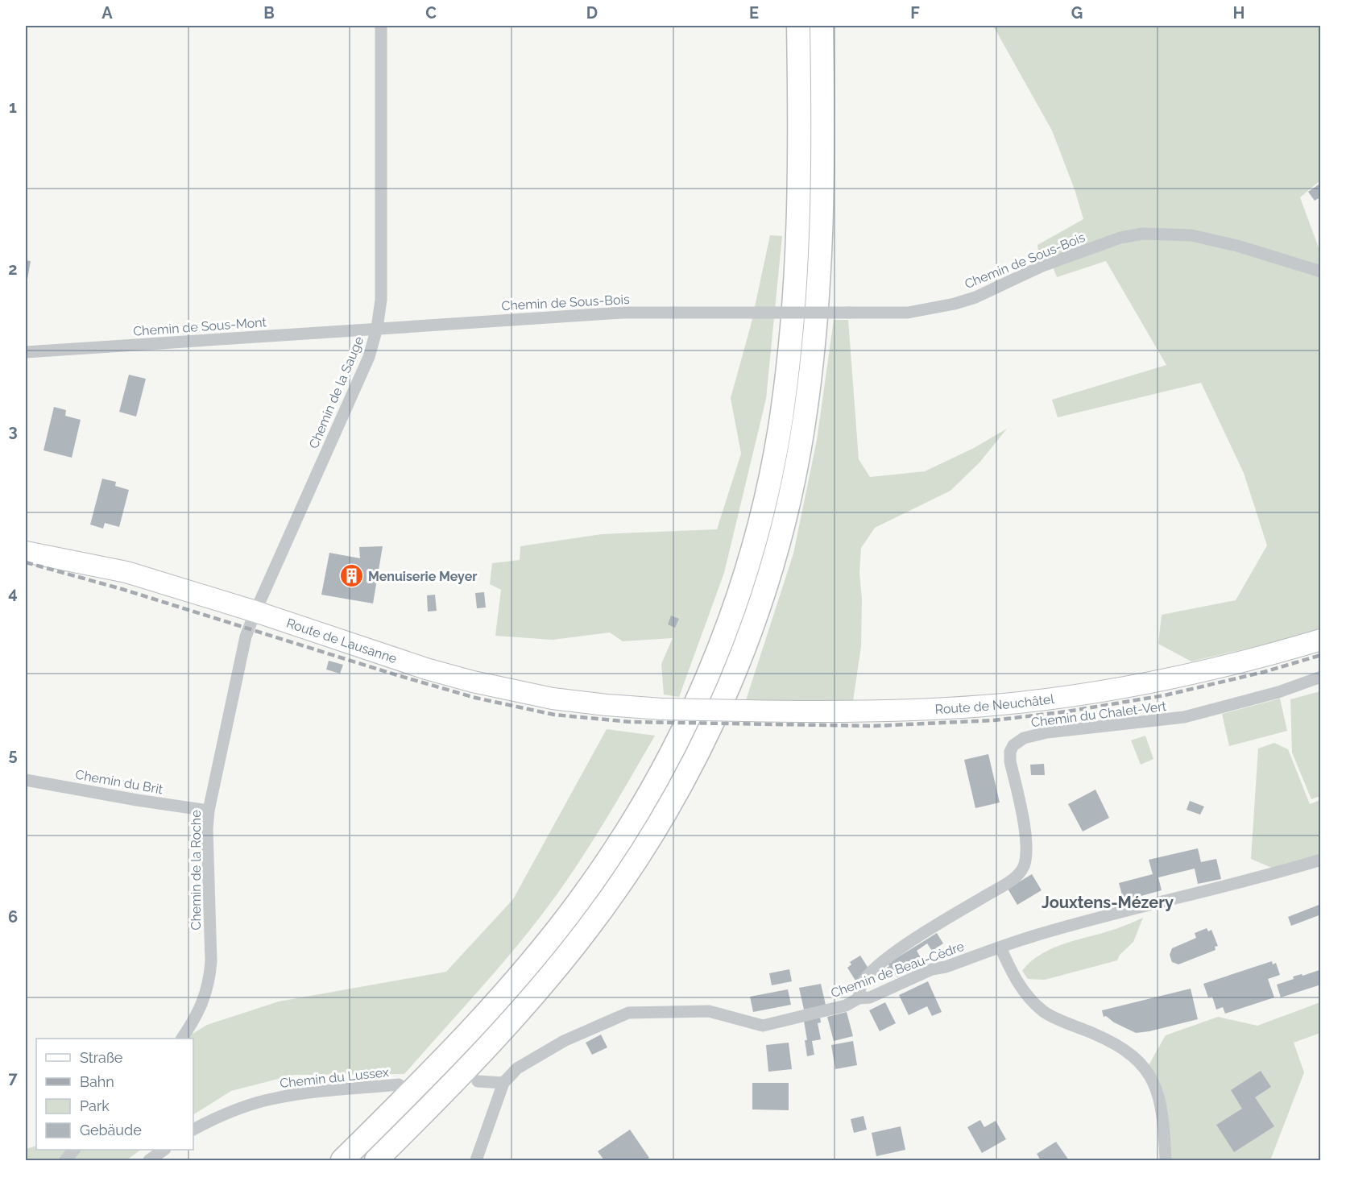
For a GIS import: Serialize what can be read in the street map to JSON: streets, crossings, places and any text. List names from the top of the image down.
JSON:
{
  "streets": {
    "main road": ["Route de Lausanne", "Route de Neuchâtel"],
    "street": [
      "Chemin de Sous-Bois",
      "Chemin de Sous-Mont",
      "Chemin de la Sauge",
      "Chemin du Chalet-Vert",
      "Chemin du Brit",
      "Chemin de la Roche",
      "Chemin de Beau-Cèdre",
      "Chemin du Lussex"
    ]
  },
  "crossings": [
    ["Chemin de Sous-Bois", "Chemin de Sous-Mont"],
    ["Chemin de Sous-Bois", "Chemin de la Sauge"],
    ["Chemin de Sous-Mont", "Chemin de la Sauge"],
    ["Chemin de la Sauge", "Route de Lausanne"],
    ["Chemin de la Sauge", "Chemin de la Roche"],
    ["Route de Lausanne", "Route de Neuchâtel"],
    ["Route de Lausanne", "Chemin de la Roche"],
    ["Chemin du Chalet-Vert", "Chemin de Beau-Cèdre"],
    ["Chemin du Brit", "Chemin de la Roche"]
  ],
  "districts": ["Jouxtens-Mézery"],
  "places": {
    "building": ["Menuiserie Meyer"]
  },
  "legend": [
    "Straße",
    "Bahn",
    "Park",
    "Gebäude"
  ],
  "grid": {
    "columns": [
      "A",
      "B",
      "C",
      "D",
      "E",
      "F",
      "G",
      "H"
    ],
    "rows": [
      "1",
      "2",
      "3",
      "4",
      "5",
      "6",
      "7"
    ]
  }
}
